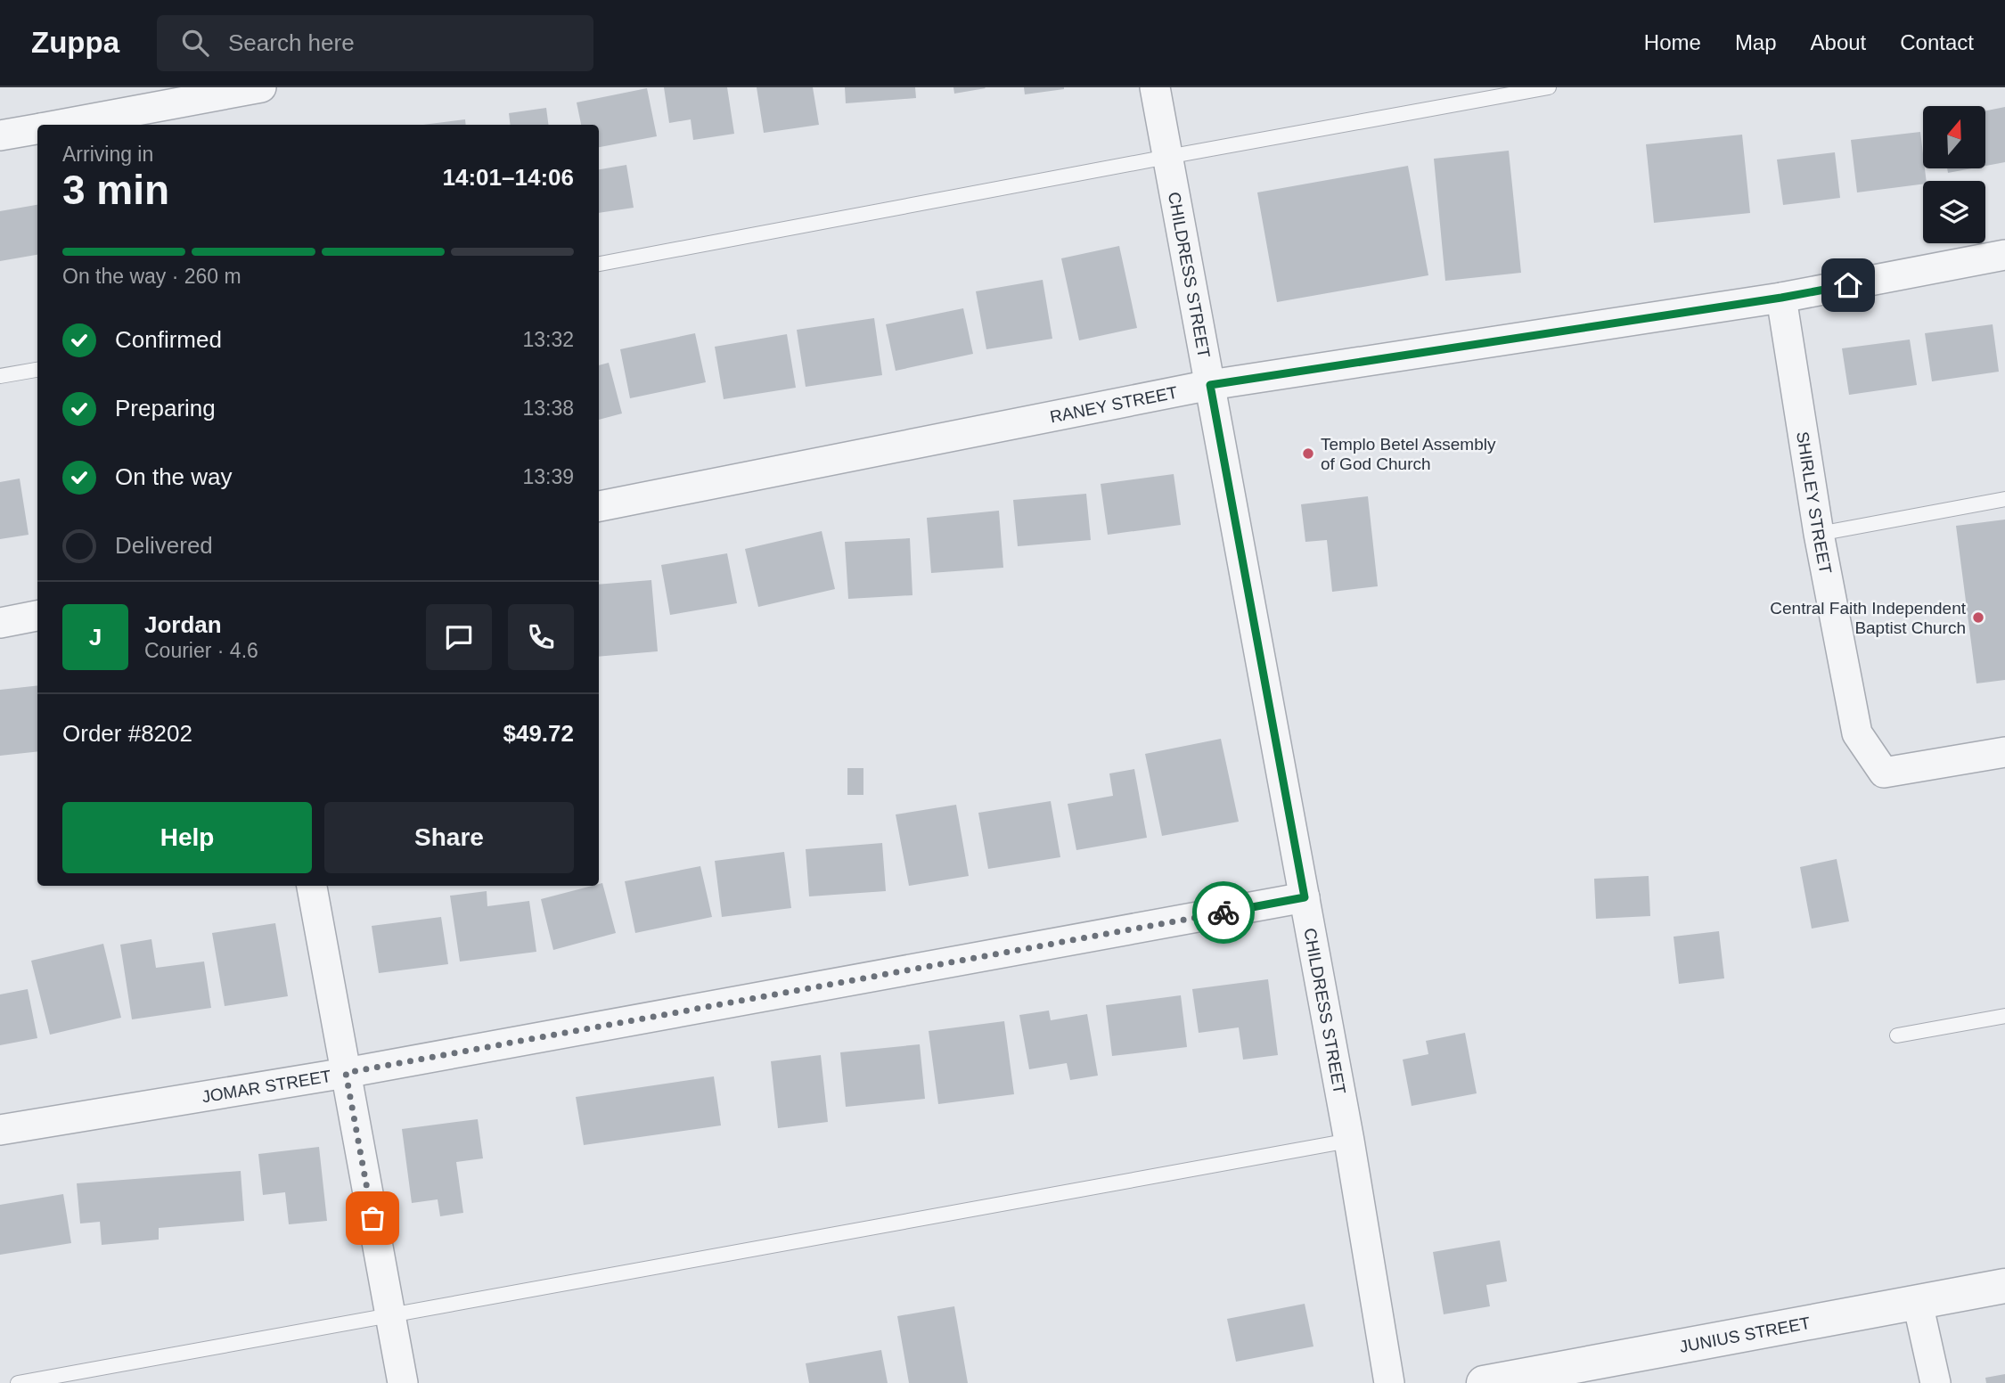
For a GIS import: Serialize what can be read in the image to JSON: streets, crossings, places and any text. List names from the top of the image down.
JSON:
{
  "streets": {
    "street": [
      "CHILDRESS STREET",
      "RANEY STREET",
      "SHIRLEY STREET",
      "JOMAR STREET",
      "JUNIUS STREET"
    ]
  },
  "crossings": [
    ["CHILDRESS STREET", "RANEY STREET"],
    ["CHILDRESS STREET", "JOMAR STREET"],
    ["RANEY STREET", "SHIRLEY STREET"]
  ],
  "places": ["Templo Betel Assembly of God Church", "Central Faith Independent Baptist Church"],
  "north": "top",
  "page": {
    "header": "Zuppa",
    "search": "Search here",
    "nav": [
      "Home",
      "Map",
      "About",
      "Contact"
    ],
    "heading": ["3 min", "Arriving in", "14:01–14:06"],
    "panel": [
      "Jordan",
      "Courier · 4.6",
      "Order #8202",
      "$49.72"
    ],
    "bar": "On the way · 260 m",
    "list": [
      ["Confirmed", "13:32"],
      ["Preparing", "13:38"],
      ["On the way", "13:39"],
      "Delivered"
    ],
    "round": "J",
    "buttons": ["Help", "Share"]
  }
}
